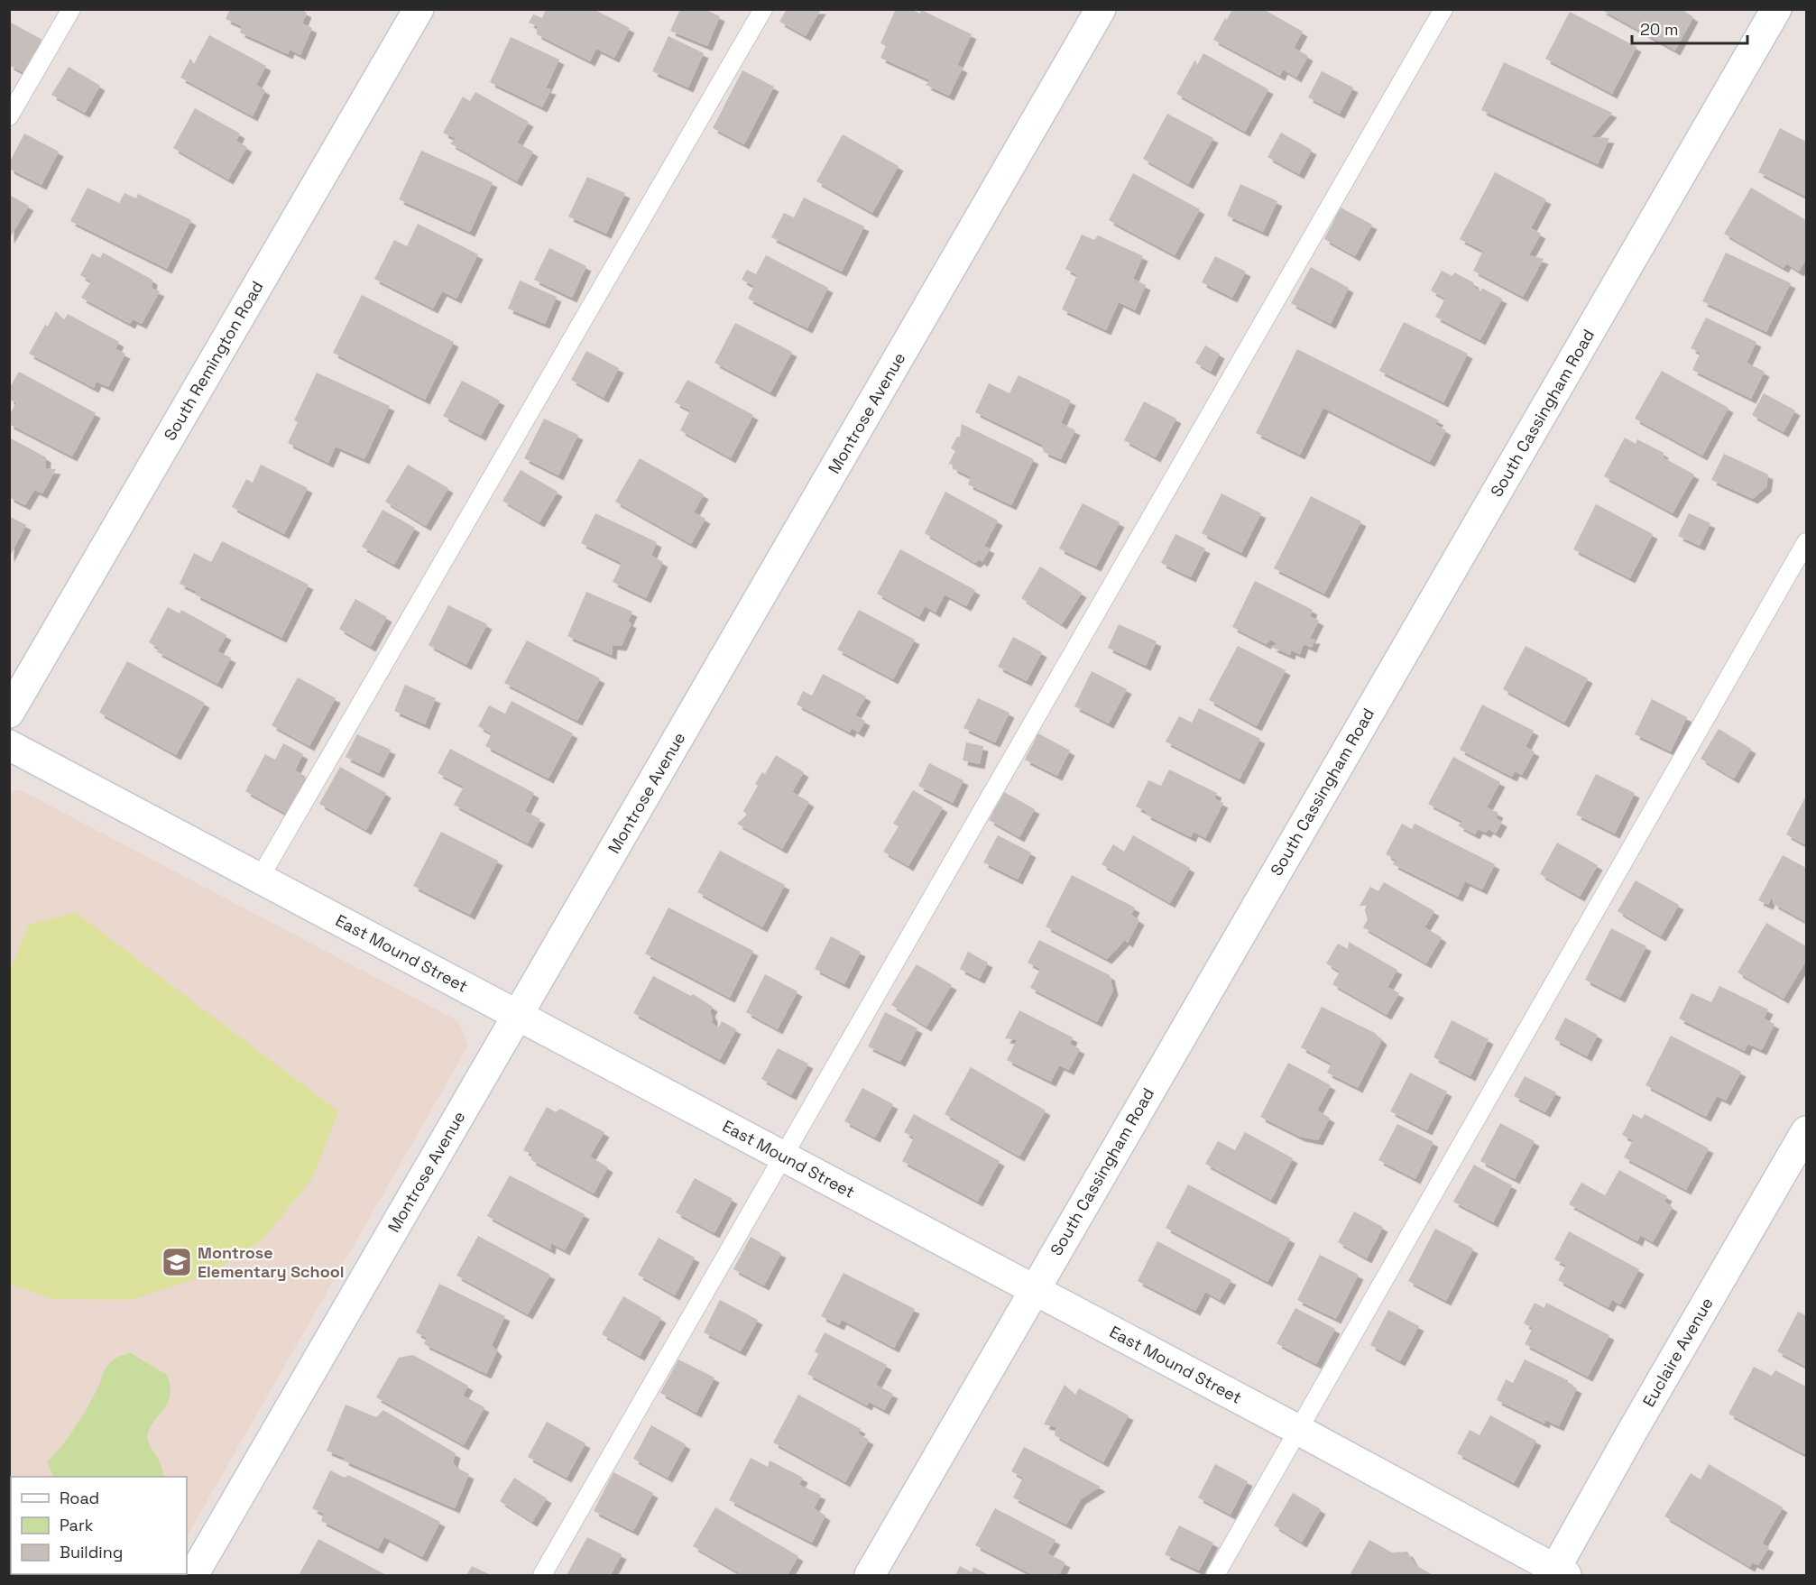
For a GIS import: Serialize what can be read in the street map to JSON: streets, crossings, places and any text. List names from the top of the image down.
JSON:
{
  "streets": {
    "street": [
      "South Remington Road",
      "Montrose Avenue",
      "South Cassingham Road",
      "East Mound Street",
      "Euclaire Avenue"
    ]
  },
  "crossings": [
    ["Montrose Avenue", "East Mound Street"],
    ["South Cassingham Road", "East Mound Street"],
    ["East Mound Street", "Euclaire Avenue"]
  ],
  "places": {
    "school or university": ["Montrose Elementary School"]
  },
  "legend": ["Road", "Park", "Building"],
  "scale_bar": "20 m"
}
